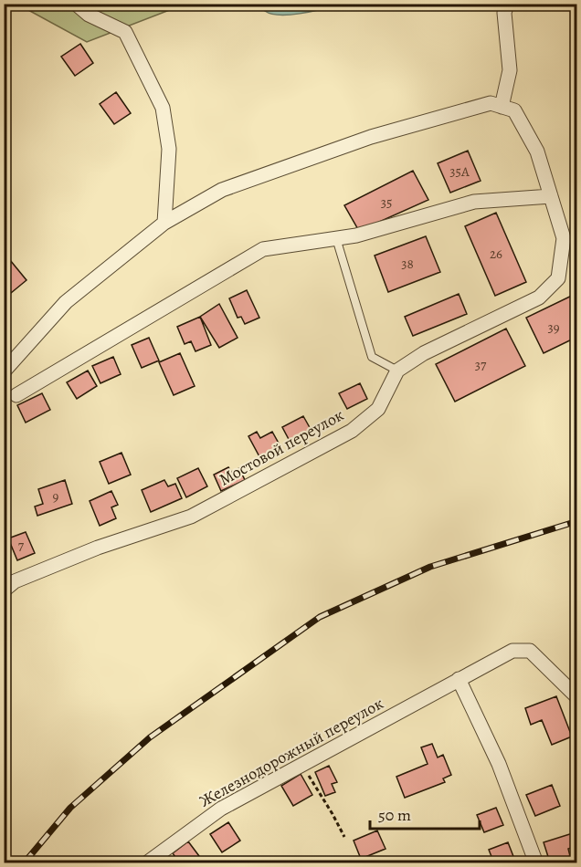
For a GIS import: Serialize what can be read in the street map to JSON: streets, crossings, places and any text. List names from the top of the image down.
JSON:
{
  "streets": {
    "street": ["Мостовой переулок", "Железнодорожный переулок"]
  },
  "house_numbers": [
    "35А",
    "35",
    "26",
    "38",
    "39",
    "37",
    "9",
    "7"
  ],
  "scale_bar": "50 m"
}
